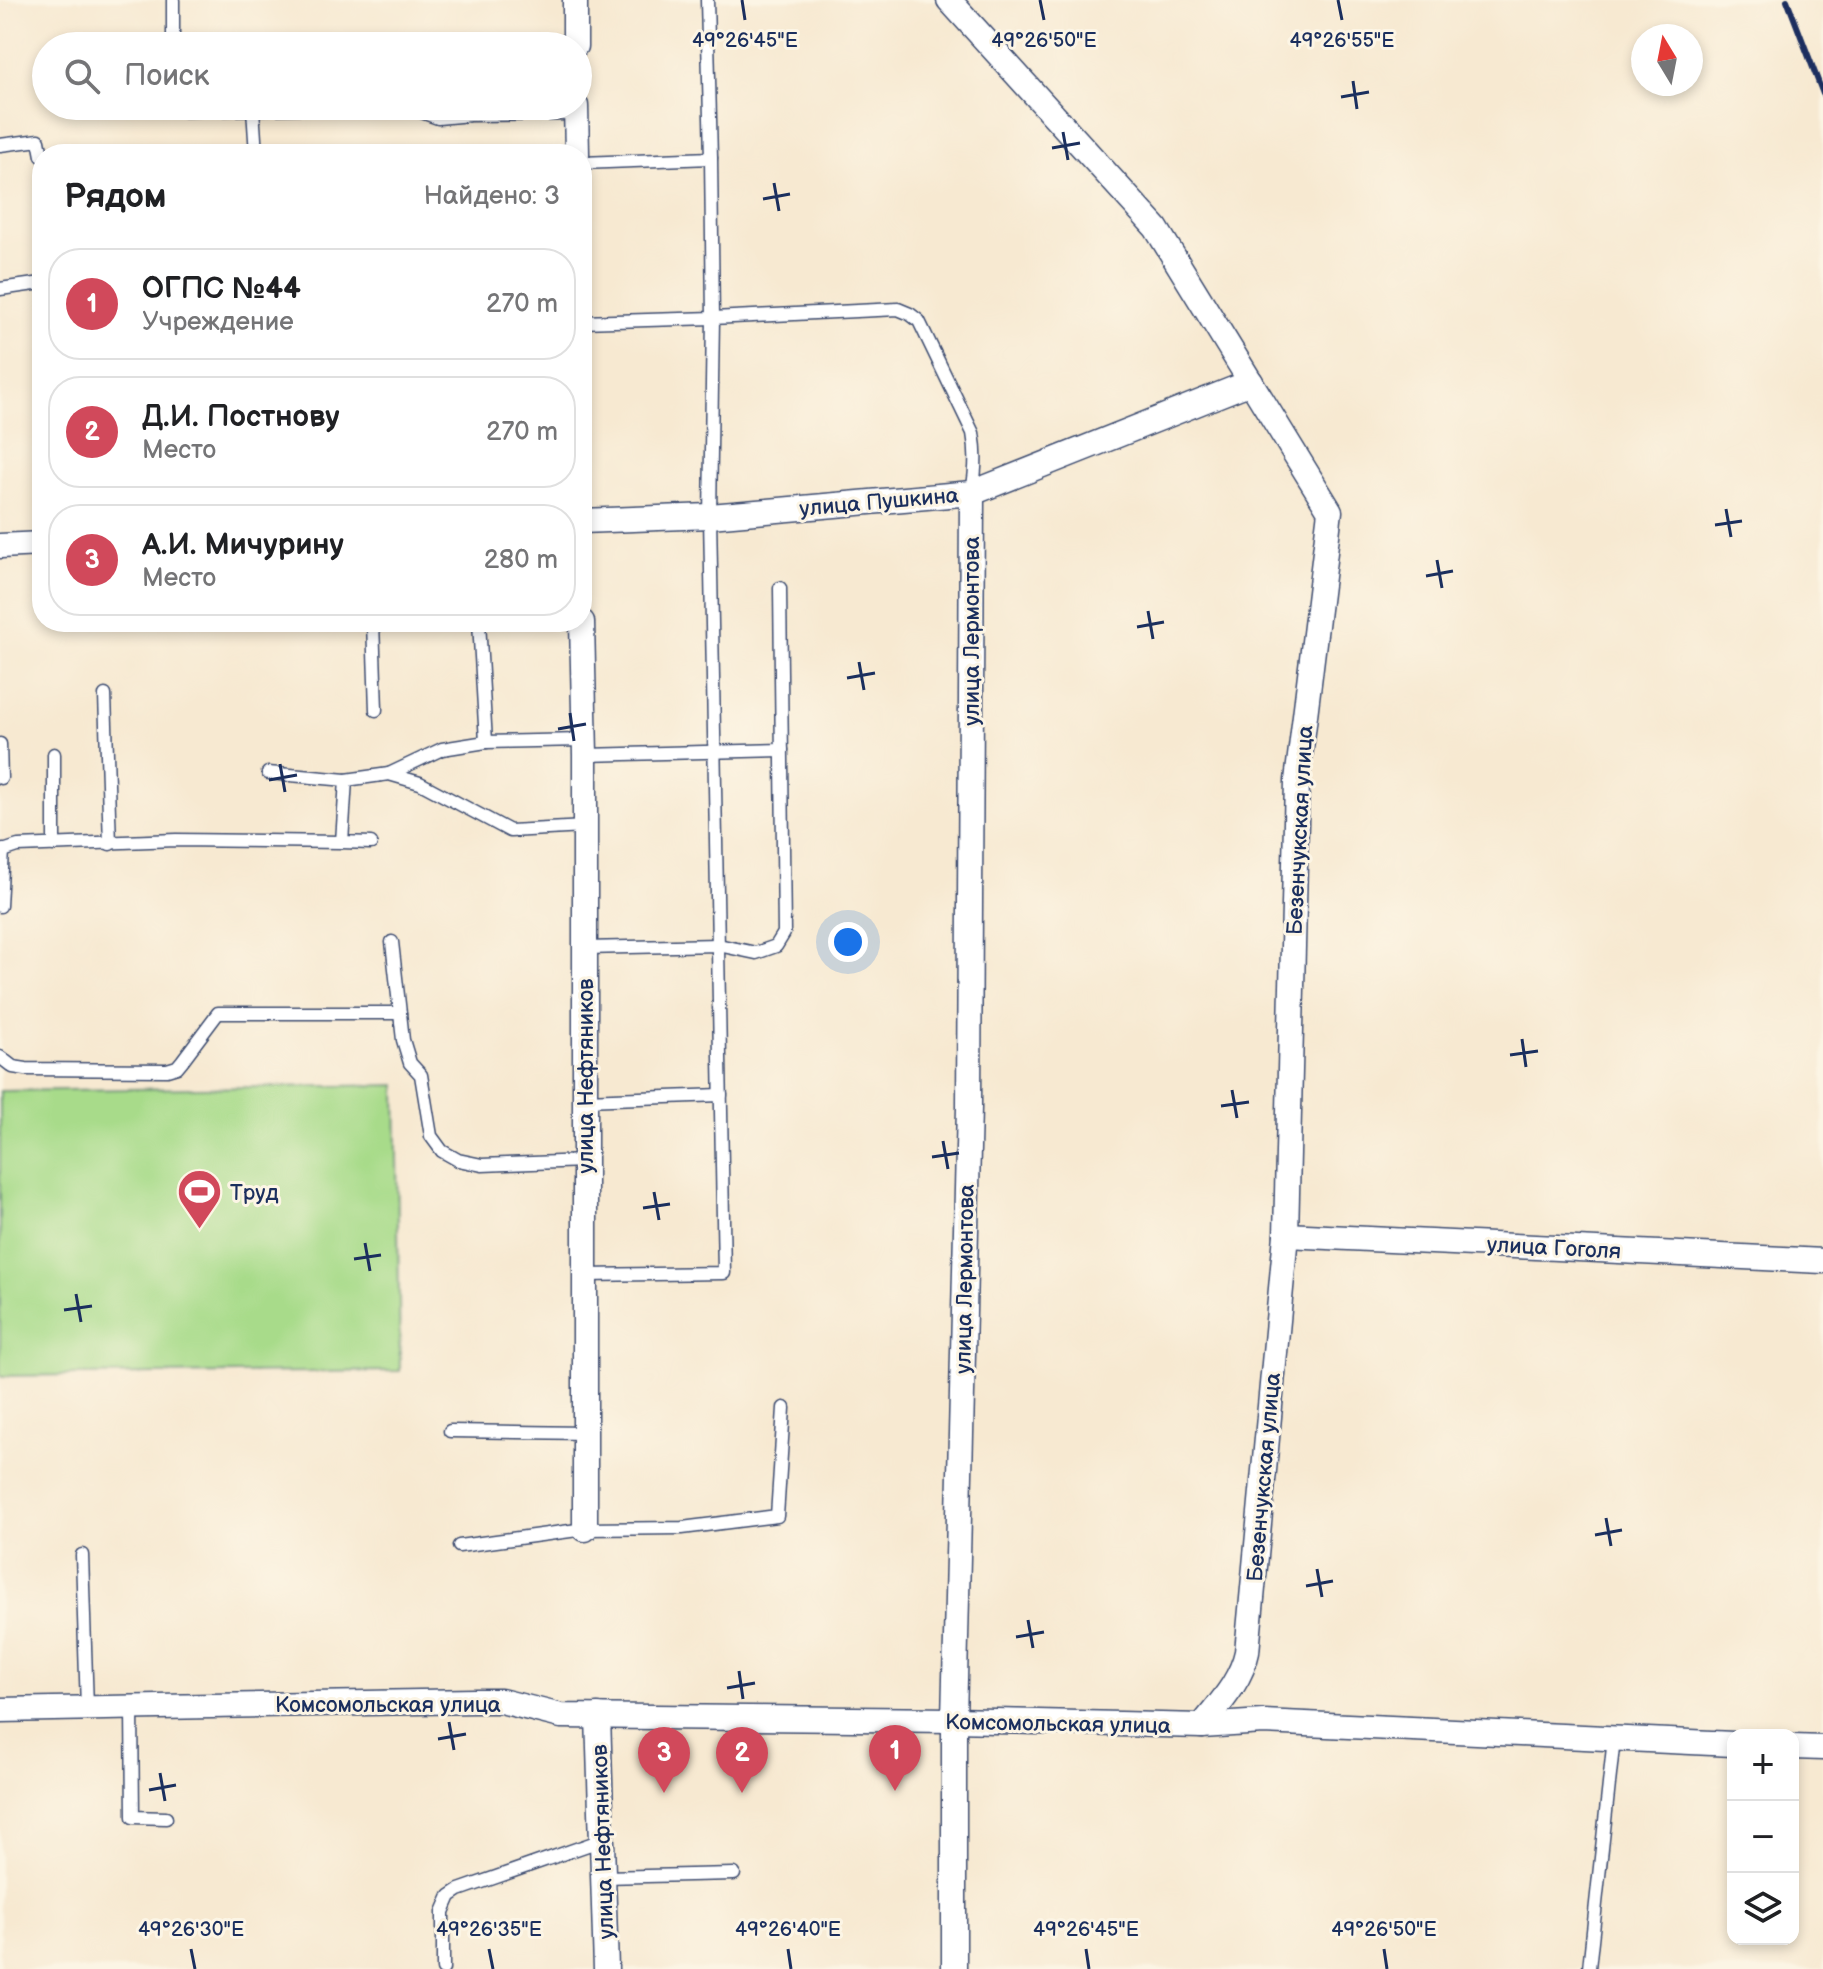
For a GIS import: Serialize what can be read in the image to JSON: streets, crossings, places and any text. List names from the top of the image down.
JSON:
{
  "streets": {
    "street": [
      "улица Пушкина",
      "улица Лермонтова",
      "Безенчукская улица",
      "улица Нефтяников",
      "улица Гоголя",
      "Комсомольская улица"
    ]
  },
  "crossings": [
    ["улица Пушкина", "улица Лермонтова"],
    ["улица Пушкина", "Безенчукская улица"],
    ["улица Лермонтова", "Комсомольская улица"],
    ["Безенчукская улица", "улица Гоголя"],
    ["Безенчукская улица", "Комсомольская улица"],
    ["улица Нефтяников", "Комсомольская улица"]
  ],
  "places": {
    "sports": ["Труд"]
  },
  "north": "top",
  "page": {
    "search": "Поиск",
    "heading": ["Рядом", "Найдено: 3"],
    "list": [
      {
        "mark": "1",
        "name": "ОГПС №44",
        "note": "Учреждение",
        "value": "270 m"
      },
      {
        "mark": "2",
        "name": "Д.И. Постнову",
        "note": "Место",
        "value": "270 m"
      },
      {
        "mark": "3",
        "name": "А.И. Мичурину",
        "note": "Место",
        "value": "280 m"
      }
    ],
    "pins": ["1", "2", "3"],
    "map_buttons": ["+", "−"]
  },
  "coordinates": [
    "49°26'50\"E",
    "49°26'55\"E",
    "49°26'45\"E",
    "49°26'30\"E",
    "49°26'35\"E",
    "49°26'40\"E"
  ]
}
